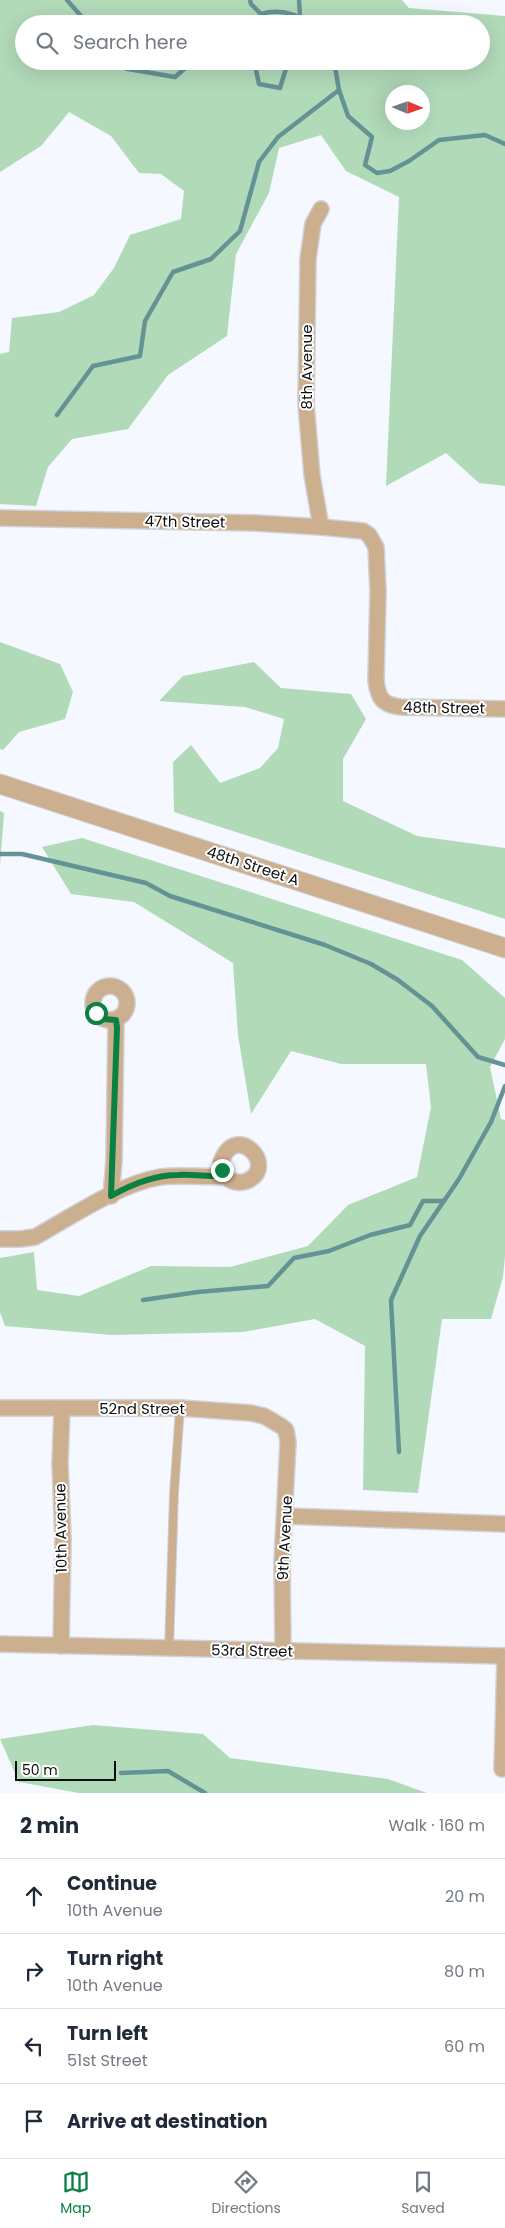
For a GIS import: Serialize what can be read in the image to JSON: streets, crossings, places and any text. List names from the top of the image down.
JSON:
{
  "streets": {
    "street": [
      "8th Avenue",
      "47th Street",
      "48th Street",
      "48th Street A",
      "52nd Street",
      "10th Avenue",
      "9th Avenue",
      "53rd Street"
    ]
  },
  "crossings": [
    ["8th Avenue", "47th Street"],
    ["47th Street", "48th Street"],
    ["52nd Street", "10th Avenue"],
    ["52nd Street", "9th Avenue"],
    ["10th Avenue", "53rd Street"],
    ["9th Avenue", "53rd Street"]
  ],
  "scale_bar": "50 m",
  "north": "right",
  "page": {
    "search": "Search here",
    "scale": "50 m",
    "heading": ["2 min", "Walk · 160 m"],
    "list": [
      ["Continue", "10th Avenue", "20 m"],
      ["Turn right", "10th Avenue", "80 m"],
      ["Turn left", "51st Street", "60 m"],
      "Arrive at destination"
    ],
    "nav": ["Map", "Directions", "Saved"]
  }
}
